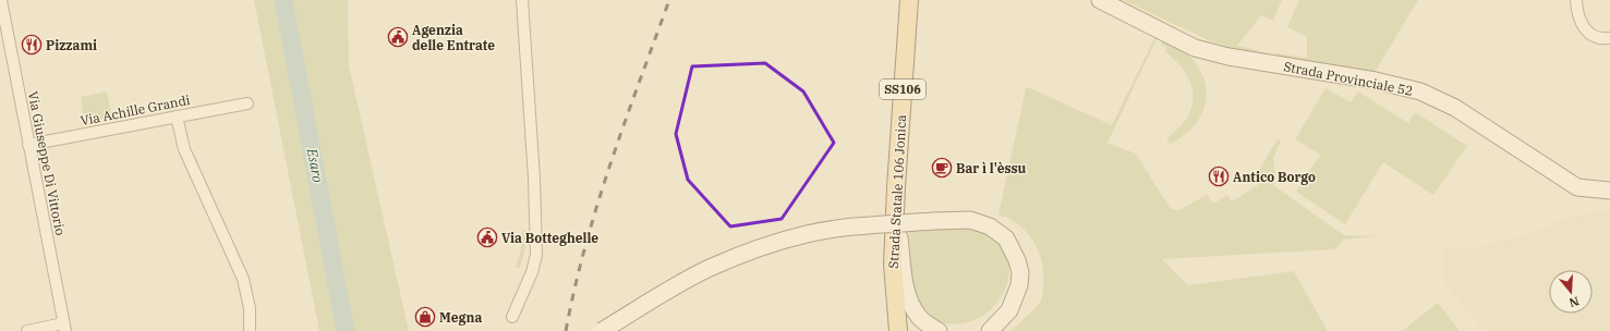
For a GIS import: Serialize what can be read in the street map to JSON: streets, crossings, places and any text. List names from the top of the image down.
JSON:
{
  "streets": {
    "main road": ["Strada Provinciale 52", "SS106", "Strada Statale 106 Jonica"],
    "street": ["Via Achille Grandi", "Via Giuseppe Di Vittorio"]
  },
  "crossings": [
    ["Via Achille Grandi", "Via Giuseppe Di Vittorio"]
  ],
  "water": ["Esaro"],
  "places": {
    "public building": ["Agenzia delle Entrate", "Via Botteghelle"],
    "restaurant": ["Pizzami", "Antico Borgo"],
    "cafe": ["Bar ì l'èssu"],
    "shop": ["Megna"]
  },
  "north": "bottom"
}
